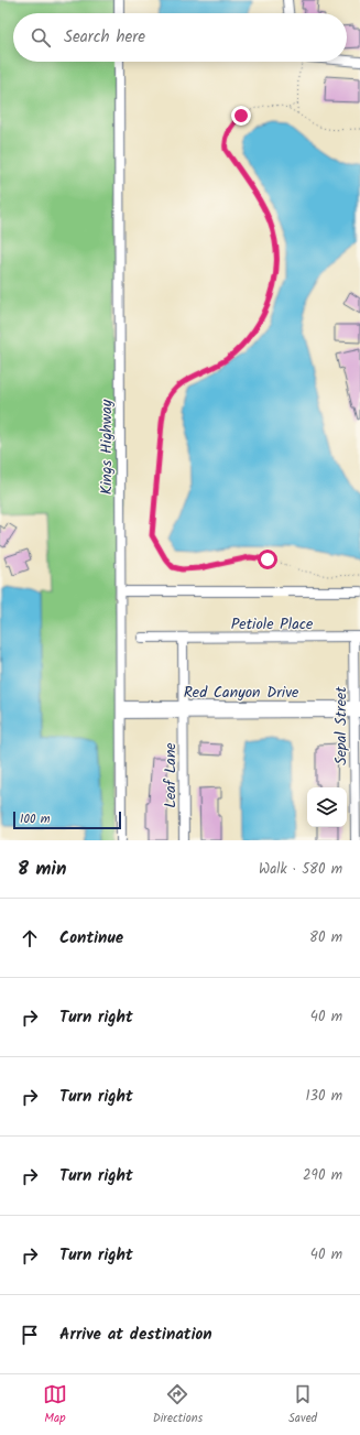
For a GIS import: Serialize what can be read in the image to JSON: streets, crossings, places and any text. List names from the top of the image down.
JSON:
{
  "streets": {
    "street": [
      "Kings Highway",
      "Petiole Place",
      "Red Canyon Drive",
      "Sepal Street",
      "Leaf Lane"
    ]
  },
  "crossings": [
    ["Kings Highway", "Red Canyon Drive"],
    ["Petiole Place", "Sepal Street"],
    ["Red Canyon Drive", "Sepal Street"],
    ["Red Canyon Drive", "Leaf Lane"]
  ],
  "scale_bar": "100 m",
  "page": {
    "search": "Search here",
    "scale": "100 m",
    "heading": ["8 min", "Walk · 580 m"],
    "list": [
      ["Continue", "80 m"],
      ["Turn right", "40 m"],
      ["Turn right", "130 m"],
      ["Turn right", "290 m"],
      ["Turn right", "40 m"],
      "Arrive at destination"
    ],
    "nav": ["Map", "Directions", "Saved"]
  }
}
